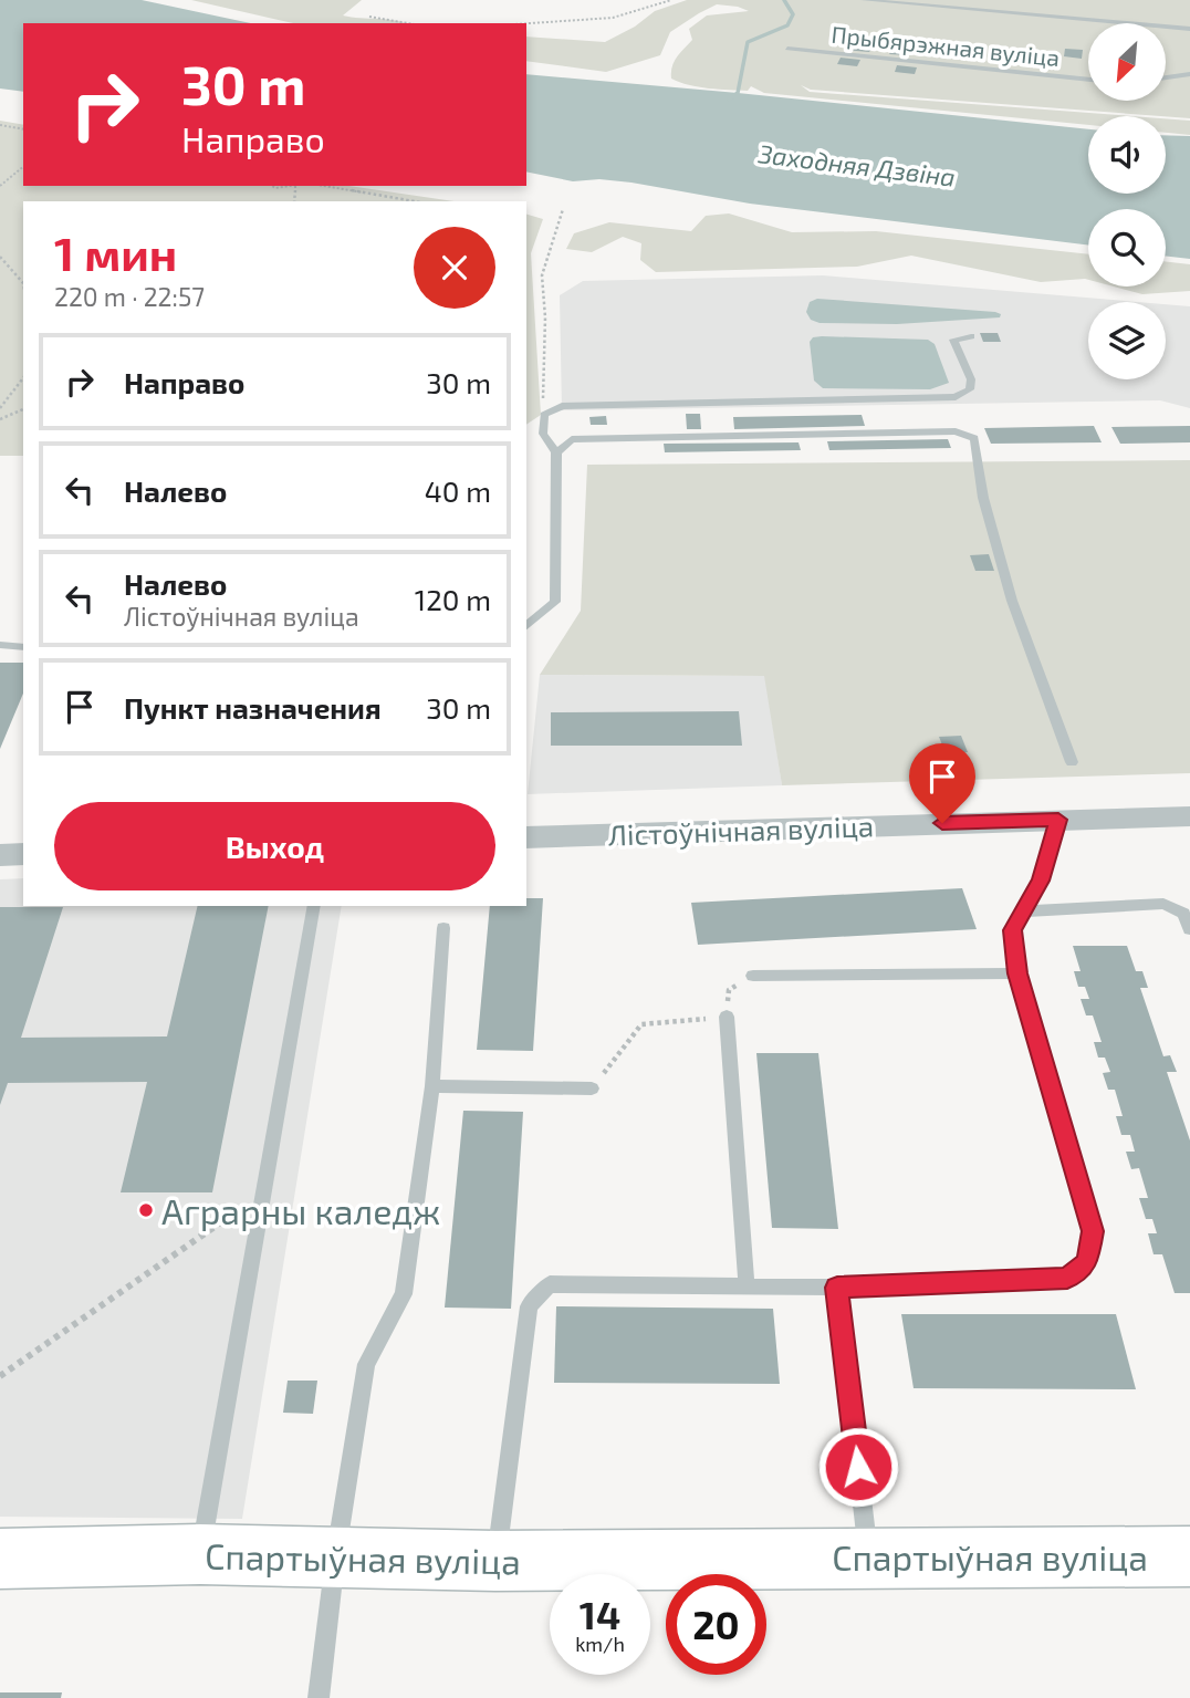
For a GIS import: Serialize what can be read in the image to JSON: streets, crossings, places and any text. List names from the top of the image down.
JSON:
{
  "streets": {
    "street": ["Лістоўнічная вуліца", "Спартыўная вуліца"],
    "lane": ["Прыбярэжная вуліца"]
  },
  "water": ["Заходняя Дзвіна"],
  "places": ["Аграрны каледж"],
  "north": "bottom left",
  "page": {
    "turn": ["30 m", "Направо"],
    "heading": ["1 мин", "220 m · 22:57"],
    "list": [
      {
        "name": "Направо",
        "value": "30 m"
      },
      {
        "name": "Налево",
        "value": "40 m"
      },
      {
        "name": "Налево",
        "note": "Лістоўнічная вуліца",
        "value": "120 m"
      },
      {
        "name": "Пункт назначения",
        "value": "30 m"
      }
    ],
    "buttons": "Выход",
    "speed": "14 km/h",
    "limit": "20"
  }
}
